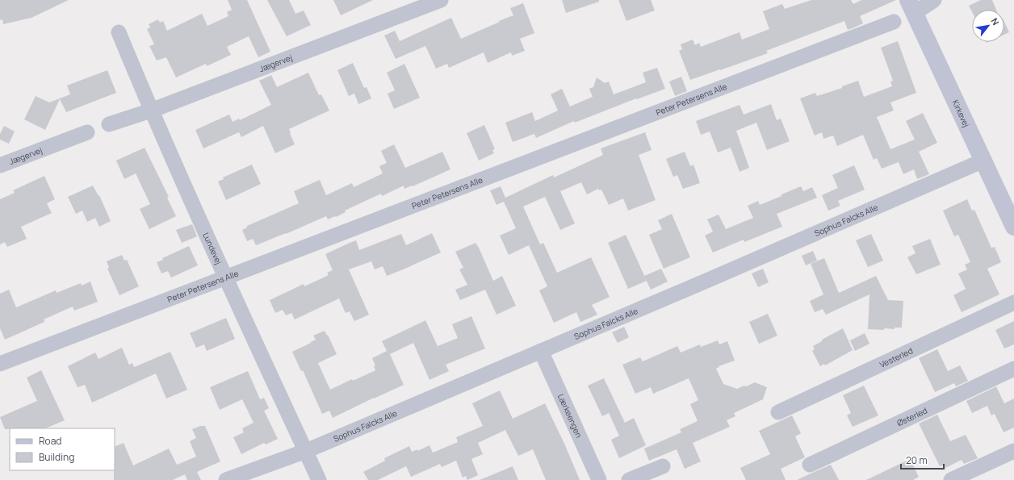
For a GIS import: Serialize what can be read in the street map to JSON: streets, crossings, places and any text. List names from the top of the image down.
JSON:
{
  "streets": {
    "main road": ["Kirkevej"],
    "street": [
      "Jægervej",
      "Peter Petersens Alle",
      "Sophus Falcks Alle",
      "Lundevej",
      "Vesterled",
      "Lærkeengen",
      "Østerled"
    ]
  },
  "crossings": [
    ["Jægervej", "Lundevej"],
    ["Peter Petersens Alle", "Lundevej"],
    ["Kirkevej", "Sophus Falcks Alle"],
    ["Sophus Falcks Alle", "Lundevej"],
    ["Sophus Falcks Alle", "Lærkeengen"]
  ],
  "legend": ["Road", "Building"],
  "scale_bar": "20 m",
  "north": "top right"
}
